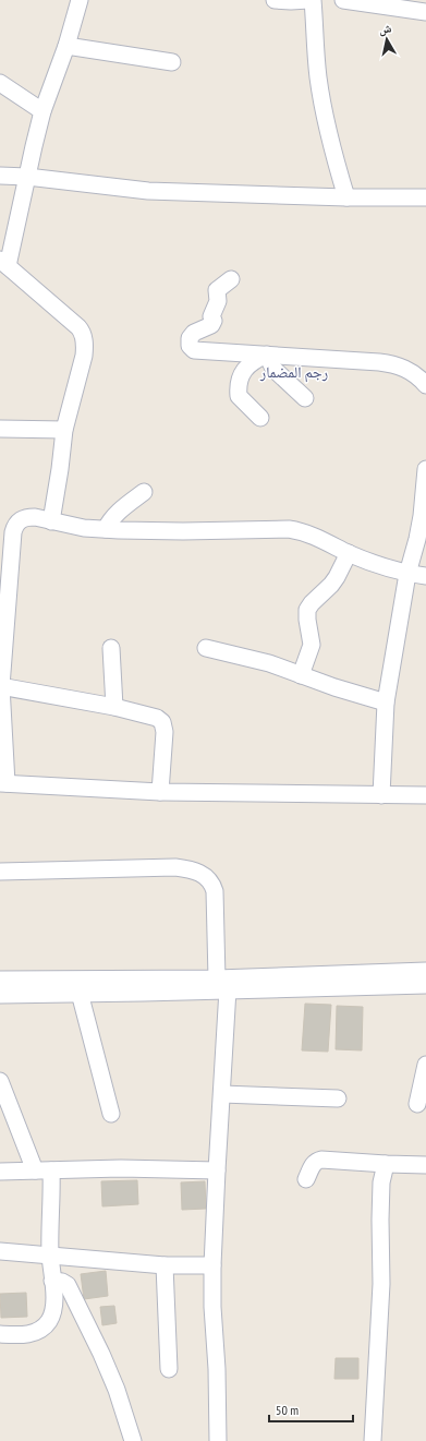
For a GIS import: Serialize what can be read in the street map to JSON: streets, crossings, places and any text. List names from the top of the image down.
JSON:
{
  "districts": ["رجم المضمار"],
  "scale_bar": "50 m",
  "north": "top"
}
